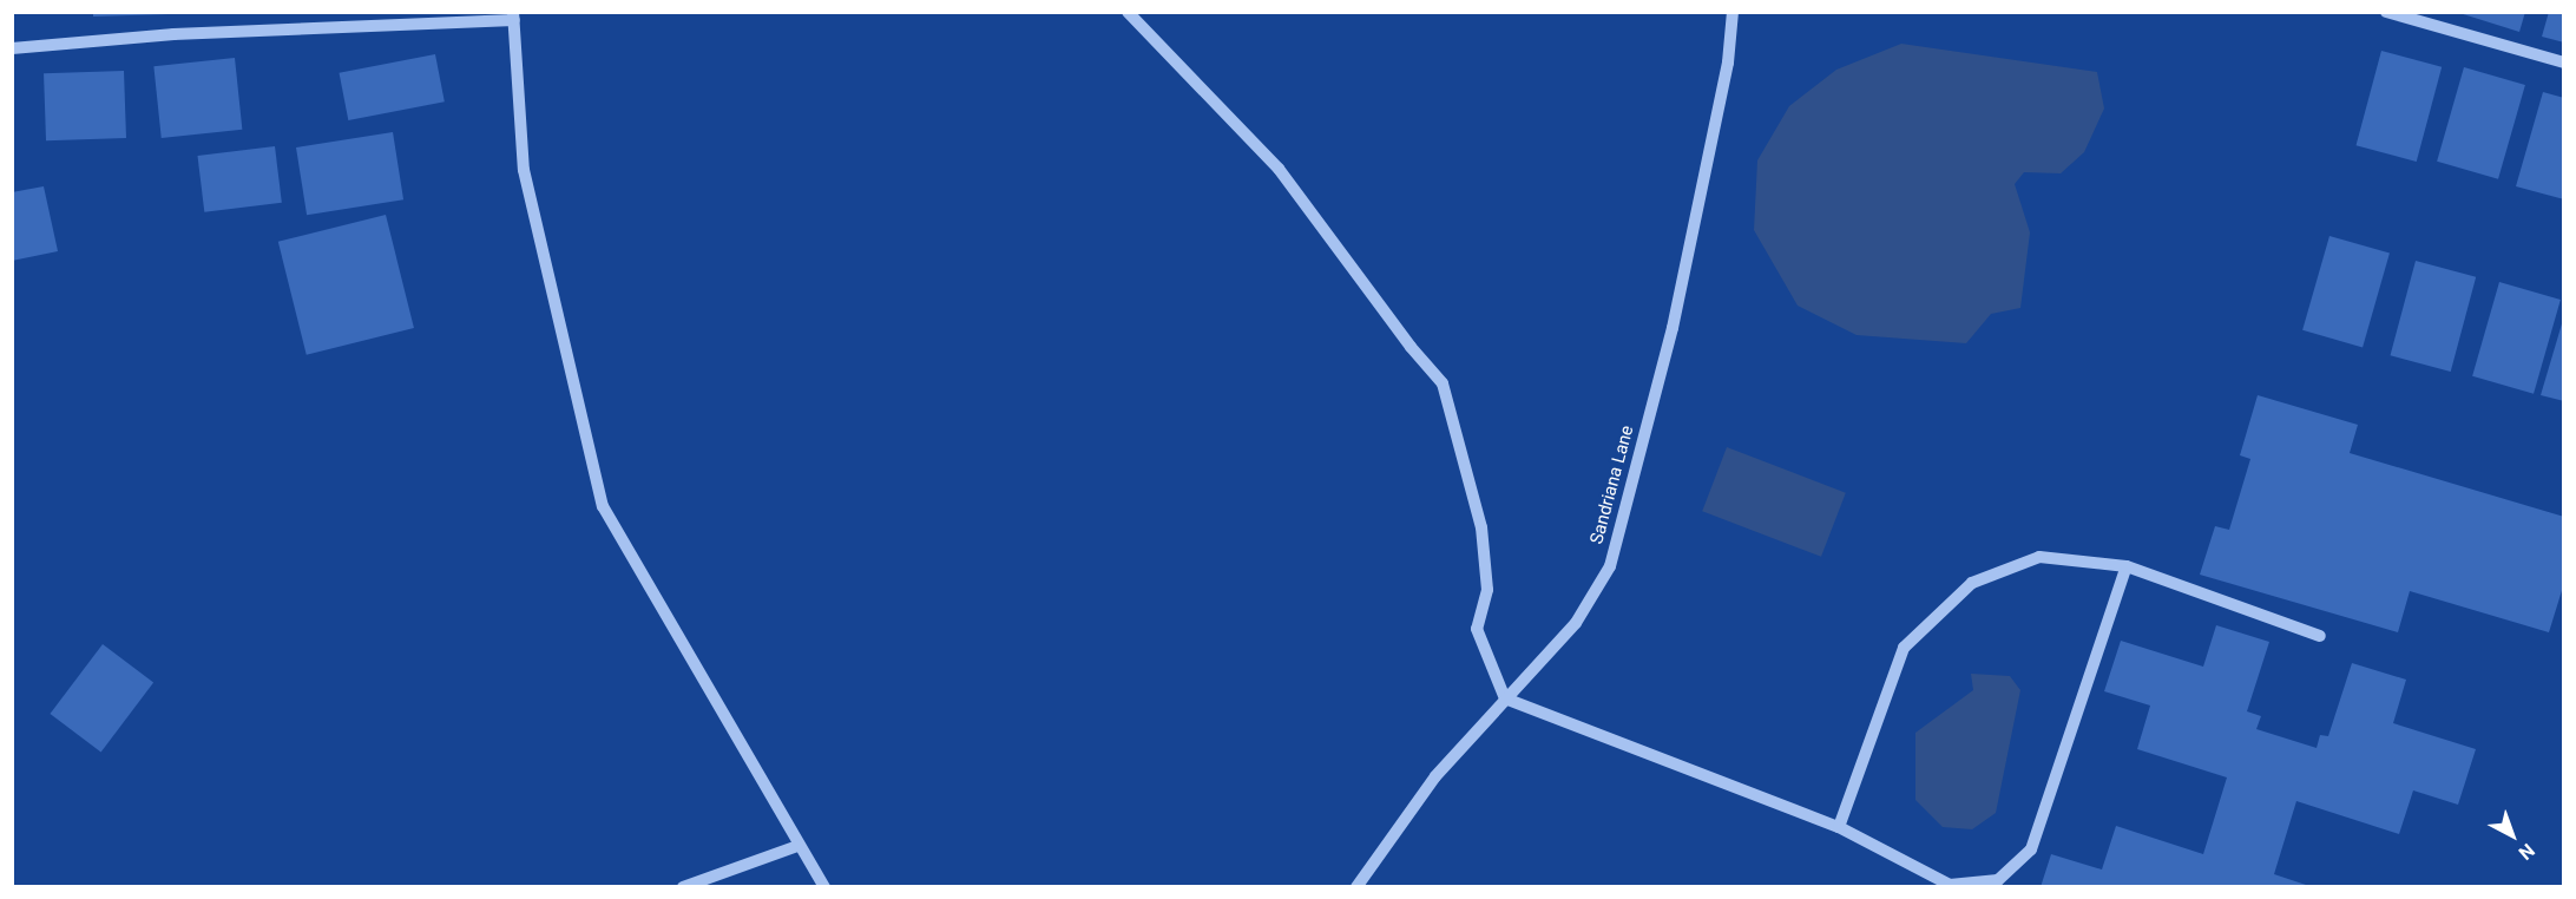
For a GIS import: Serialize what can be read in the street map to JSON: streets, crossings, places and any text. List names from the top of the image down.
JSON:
{
  "streets": {
    "street": ["Sandriana Lane"]
  },
  "north": "bottom right"
}
